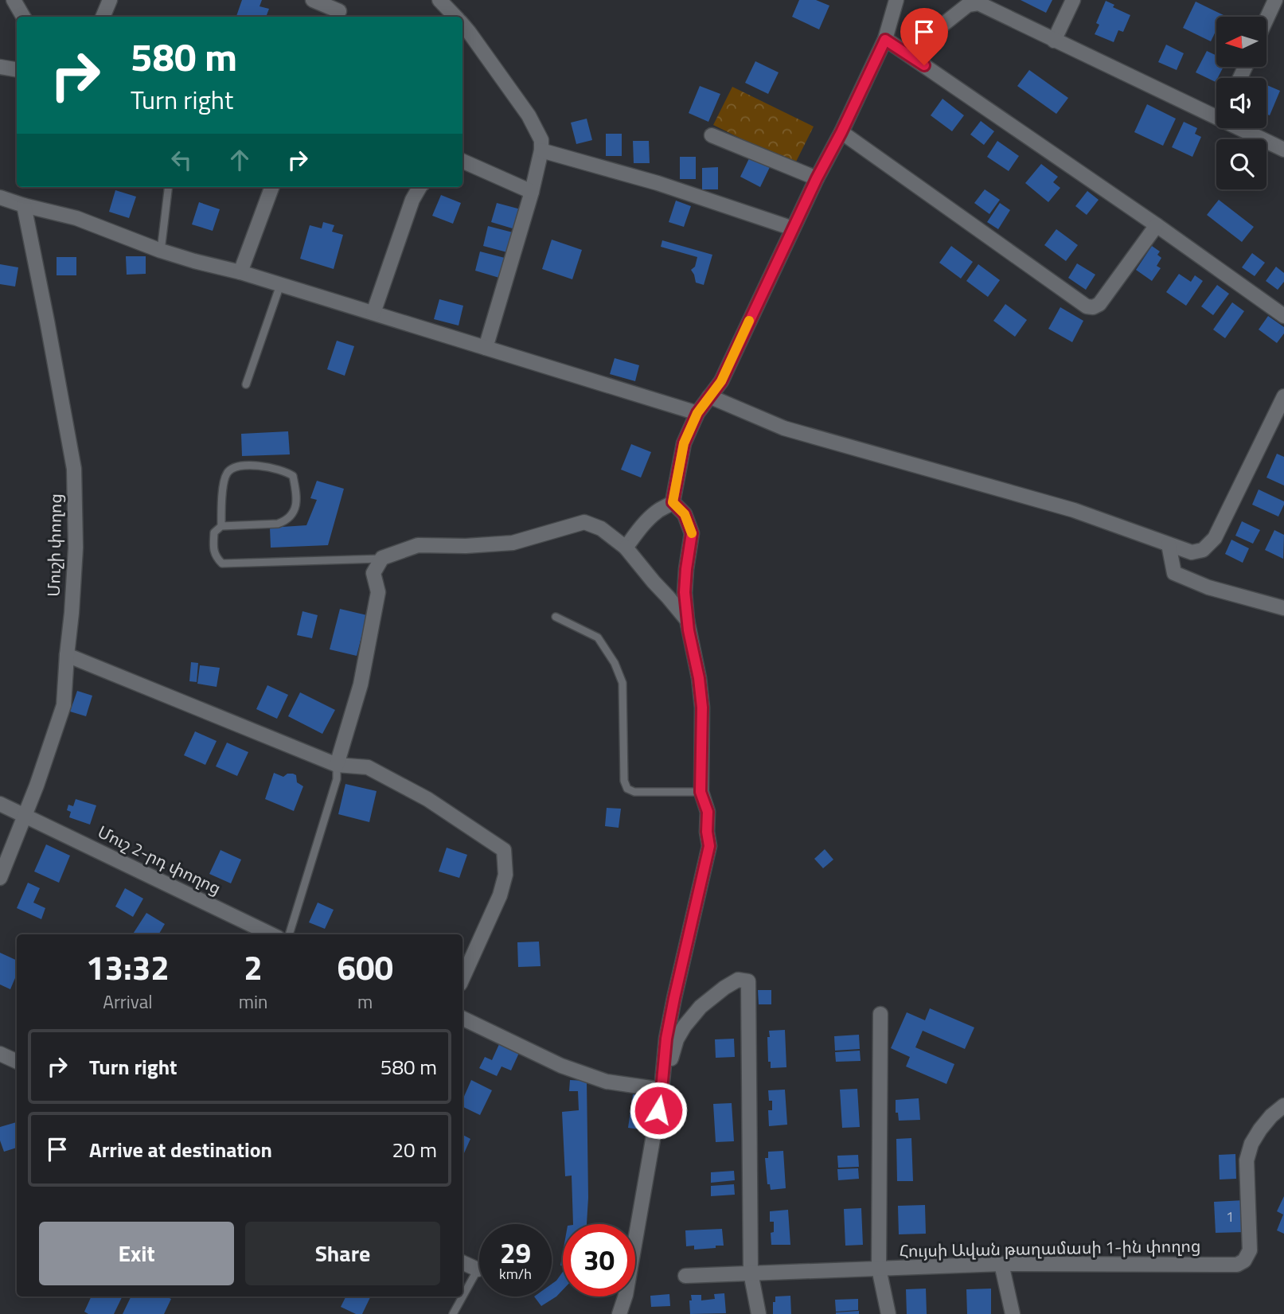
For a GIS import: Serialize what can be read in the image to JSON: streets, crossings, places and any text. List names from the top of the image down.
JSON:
{
  "streets": {
    "street": ["Մուշի փողոց", "Մուշ 2-րդ փողոց", "Հույսի Ավան թաղամասի 1-ին փողոց"]
  },
  "crossings": [
    ["Մուշի փողոց", "Մուշ 2-րդ փողոց"]
  ],
  "house_numbers": ["1"],
  "north": "left",
  "page": {
    "turn": ["580 m", "Turn right"],
    "eta": [
      "13:32",
      "Arrival",
      "2",
      "min",
      "600",
      "m"
    ],
    "list": [
      {
        "name": "Turn right",
        "value": "580 m"
      },
      {
        "name": "Arrive at destination",
        "value": "20 m"
      }
    ],
    "buttons": ["Exit", "Share"],
    "speed": "29 km/h",
    "limit": "30"
  }
}
